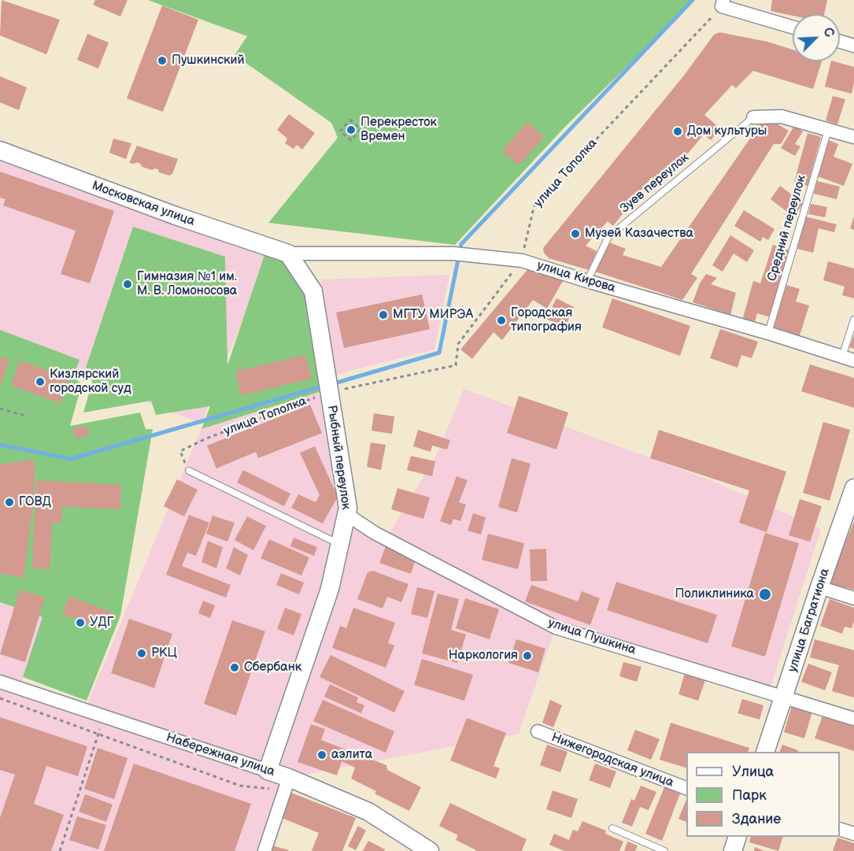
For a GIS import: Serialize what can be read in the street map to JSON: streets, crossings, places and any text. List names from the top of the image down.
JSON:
{
  "streets": {
    "street": [
      "Московская улица",
      "улица Кирова",
      "Рыбный переулок",
      "улица Багратиона",
      "улица Пушкина",
      "Набережная улица",
      "Нижегородская улица"
    ],
    "lane": ["Зуев переулок", "Средний переулок"],
    "path": ["улица Тополка"]
  },
  "crossings": [
    ["улица Тополка", "улица Кирова"],
    ["улица Тополка", "Рыбный переулок"],
    ["Зуев переулок", "улица Кирова"],
    ["Московская улица", "улица Кирова"],
    ["Московская улица", "Рыбный переулок"],
    ["Средний переулок", "улица Кирова"],
    ["улица Кирова", "Рыбный переулок"],
    ["Рыбный переулок", "улица Пушкина"],
    ["Рыбный переулок", "Набережная улица"],
    ["улица Багратиона", "улица Пушкина"]
  ],
  "places": [
    "Пушкинский",
    "Перекресток Времен",
    "Дом культуры",
    "Музей Казачества",
    "Гимназия №1 им. М. В. Ломоносова",
    "МГТУ МИРЭА",
    "Городская типография",
    "Кизлярский городской суд",
    "ГОВД",
    "Поликлиника",
    "УДГ",
    "РКЦ",
    "Наркология",
    "Сбербанк",
    "аэлита"
  ],
  "legend": ["Улица", "Парк", "Здание"],
  "north": "top right"
}
